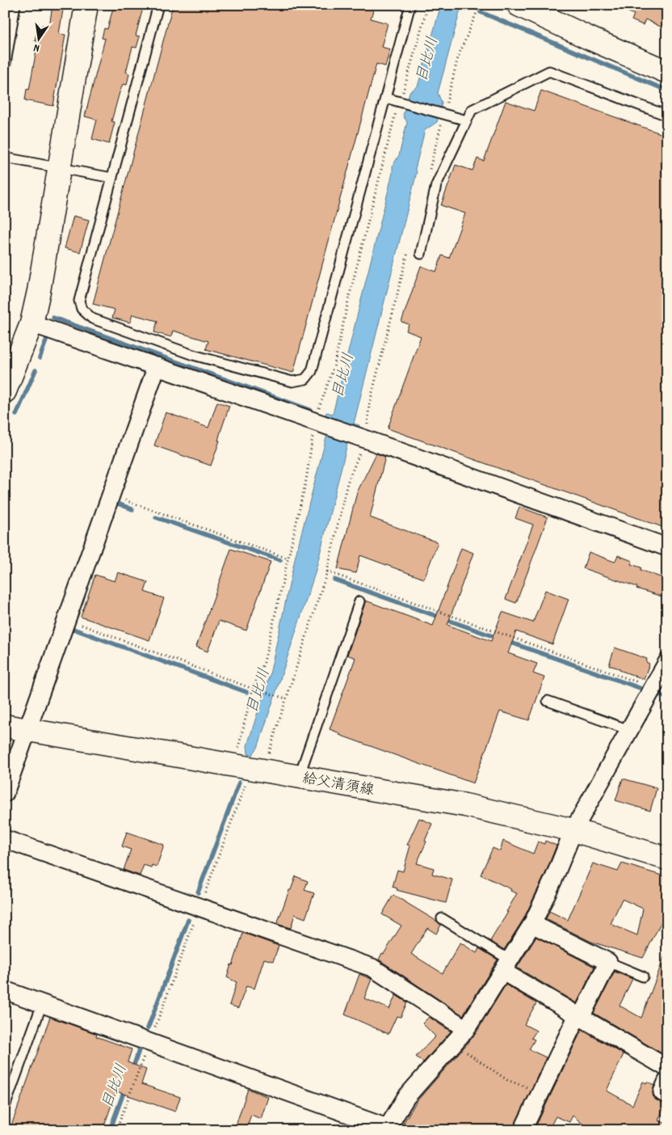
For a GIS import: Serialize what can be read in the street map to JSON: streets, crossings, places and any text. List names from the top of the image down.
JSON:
{
  "streets": {
    "main road": ["給父清須線"]
  },
  "water": ["目比川"],
  "north": "bottom"
}
